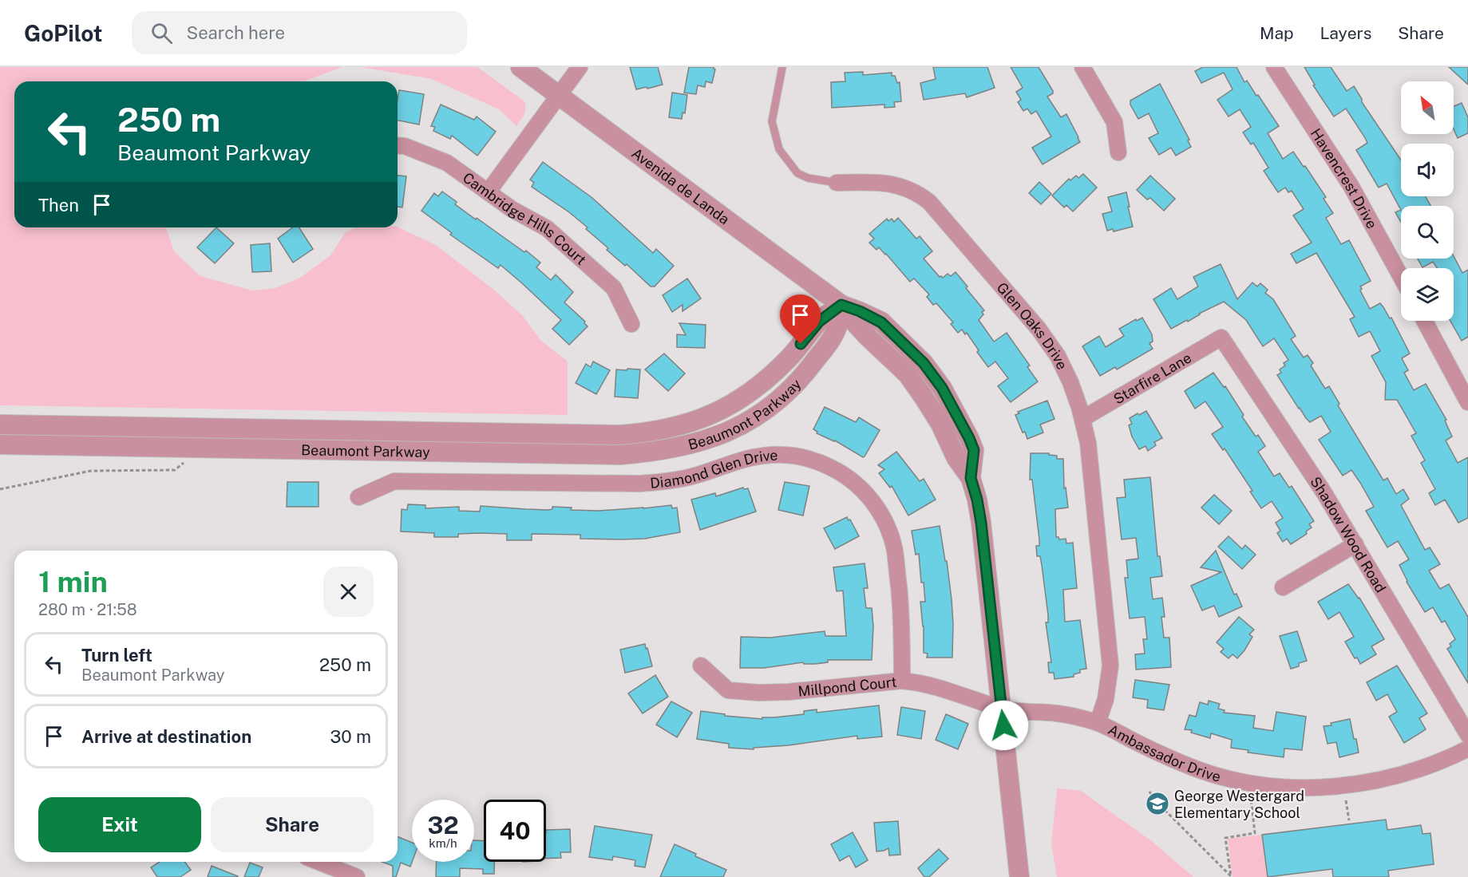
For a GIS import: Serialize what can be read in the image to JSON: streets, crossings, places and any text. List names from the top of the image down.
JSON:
{
  "streets": {
    "street": [
      "Havencrest Drive",
      "Avenida de Landa",
      "Cambridge Hills Court",
      "Glen Oaks Drive",
      "Starfire Lane",
      "Beaumont Parkway",
      "Diamond Glen Drive",
      "Shadow Wood Road",
      "Millpond Court",
      "Ambassador Drive"
    ]
  },
  "crossings": [
    ["Avenida de Landa", "Beaumont Parkway"],
    ["Avenida de Landa", "Millpond Court"],
    ["Avenida de Landa", "Ambassador Drive"],
    ["Glen Oaks Drive", "Starfire Lane"],
    ["Glen Oaks Drive", "Ambassador Drive"],
    ["Starfire Lane", "Shadow Wood Road"],
    ["Diamond Glen Drive", "Millpond Court"],
    ["Millpond Court", "Ambassador Drive"]
  ],
  "places": {
    "school or university": ["George Westergard Elementary School"]
  },
  "north": "top left",
  "page": {
    "header": "GoPilot",
    "search": "Search here",
    "nav": ["Map", "Layers", "Share"],
    "turn": ["250 m", "Beaumont Parkway"],
    "then": "Then",
    "heading": ["1 min", "280 m · 21:58"],
    "list": [
      {
        "name": "Turn left",
        "note": "Beaumont Parkway",
        "value": "250 m"
      },
      {
        "name": "Arrive at destination",
        "value": "30 m"
      }
    ],
    "buttons": ["Exit", "Share"],
    "speed": "32 km/h",
    "limit": "40"
  }
}
